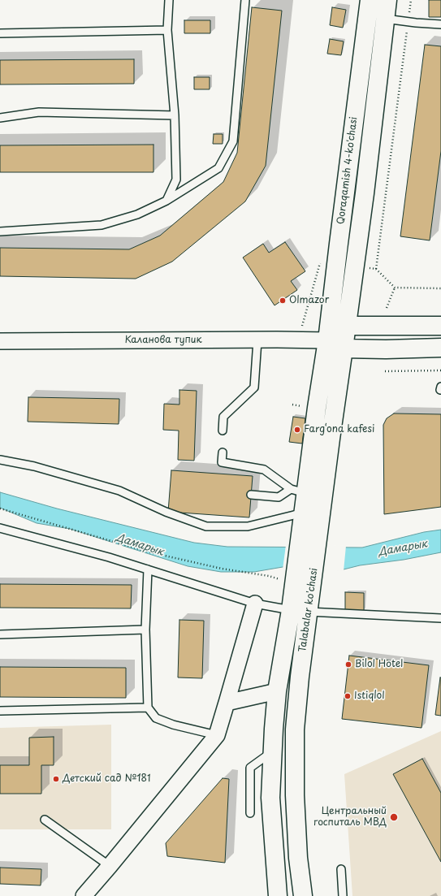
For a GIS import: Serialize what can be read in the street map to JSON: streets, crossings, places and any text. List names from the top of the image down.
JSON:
{
  "streets": {
    "main road": ["Qoraqamish 4-ko'chasi", "Talabalar ko'chasi"],
    "street": ["Каланова тупик"]
  },
  "crossings": [
    ["Qoraqamish 4-ko'chasi", "Каланова тупик"],
    ["Qoraqamish 4-ko'chasi", "Talabalar ko'chasi"],
    ["Каланова тупик", "Talabalar ko'chasi"]
  ],
  "water": ["Дамарык"],
  "places": [
    "Olmazor",
    "Farg‘ona kafesi",
    "Bilol Hotel",
    "Istiqlol",
    "Детский сад №181",
    "Центральный госпиталь МВД"
  ]
}
